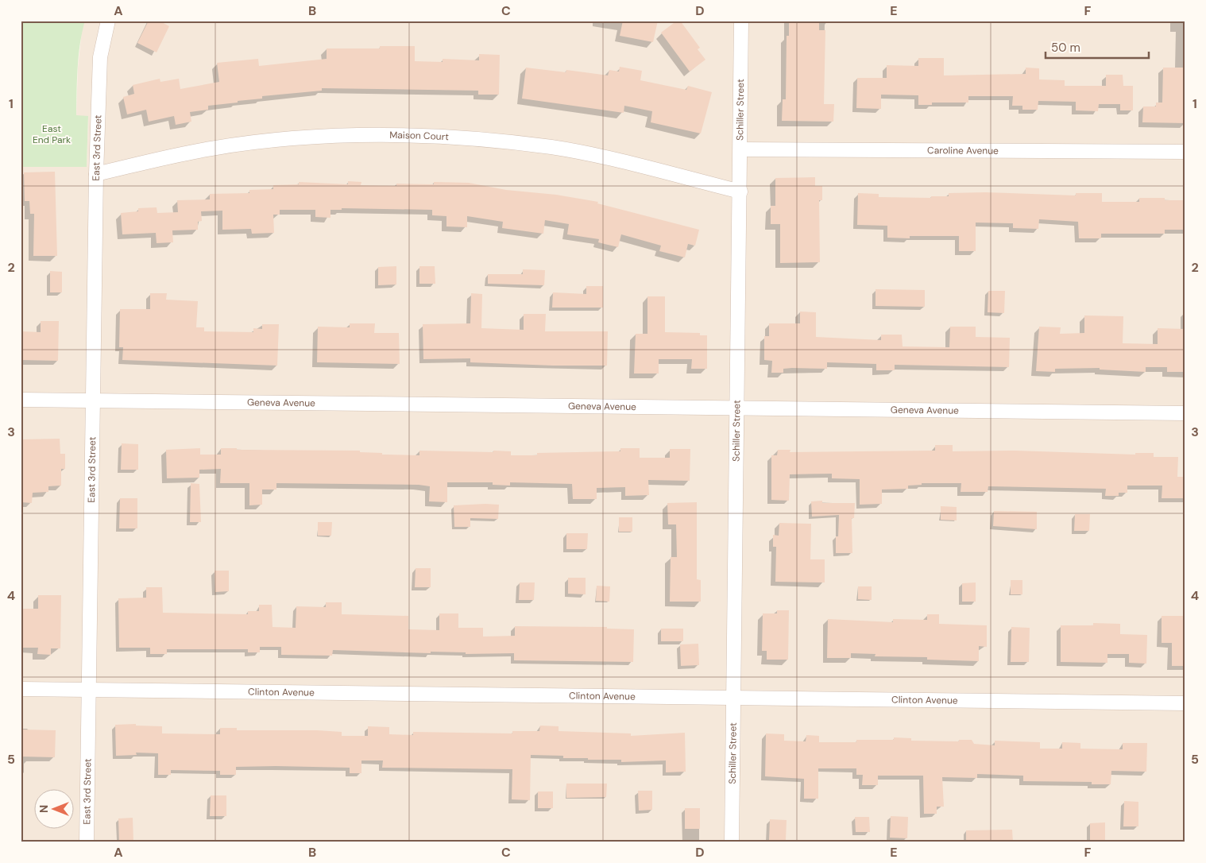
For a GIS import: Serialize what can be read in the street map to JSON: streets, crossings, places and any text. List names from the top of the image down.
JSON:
{
  "streets": {
    "street": [
      "Schiller Street",
      "Maison Court",
      "East 3rd Street",
      "Caroline Avenue",
      "Geneva Avenue",
      "Clinton Avenue"
    ]
  },
  "crossings": [
    ["Schiller Street", "Maison Court"],
    ["Schiller Street", "Caroline Avenue"],
    ["Schiller Street", "Geneva Avenue"],
    ["Schiller Street", "Clinton Avenue"],
    ["Maison Court", "East 3rd Street"],
    ["East 3rd Street", "Geneva Avenue"],
    ["East 3rd Street", "Clinton Avenue"]
  ],
  "parks": ["East End Park"],
  "scale_bar": "50 m",
  "north": "left",
  "grid": {
    "columns": [
      "A",
      "B",
      "C",
      "D",
      "E",
      "F"
    ],
    "rows": [
      "1",
      "2",
      "3",
      "4",
      "5"
    ]
  }
}
